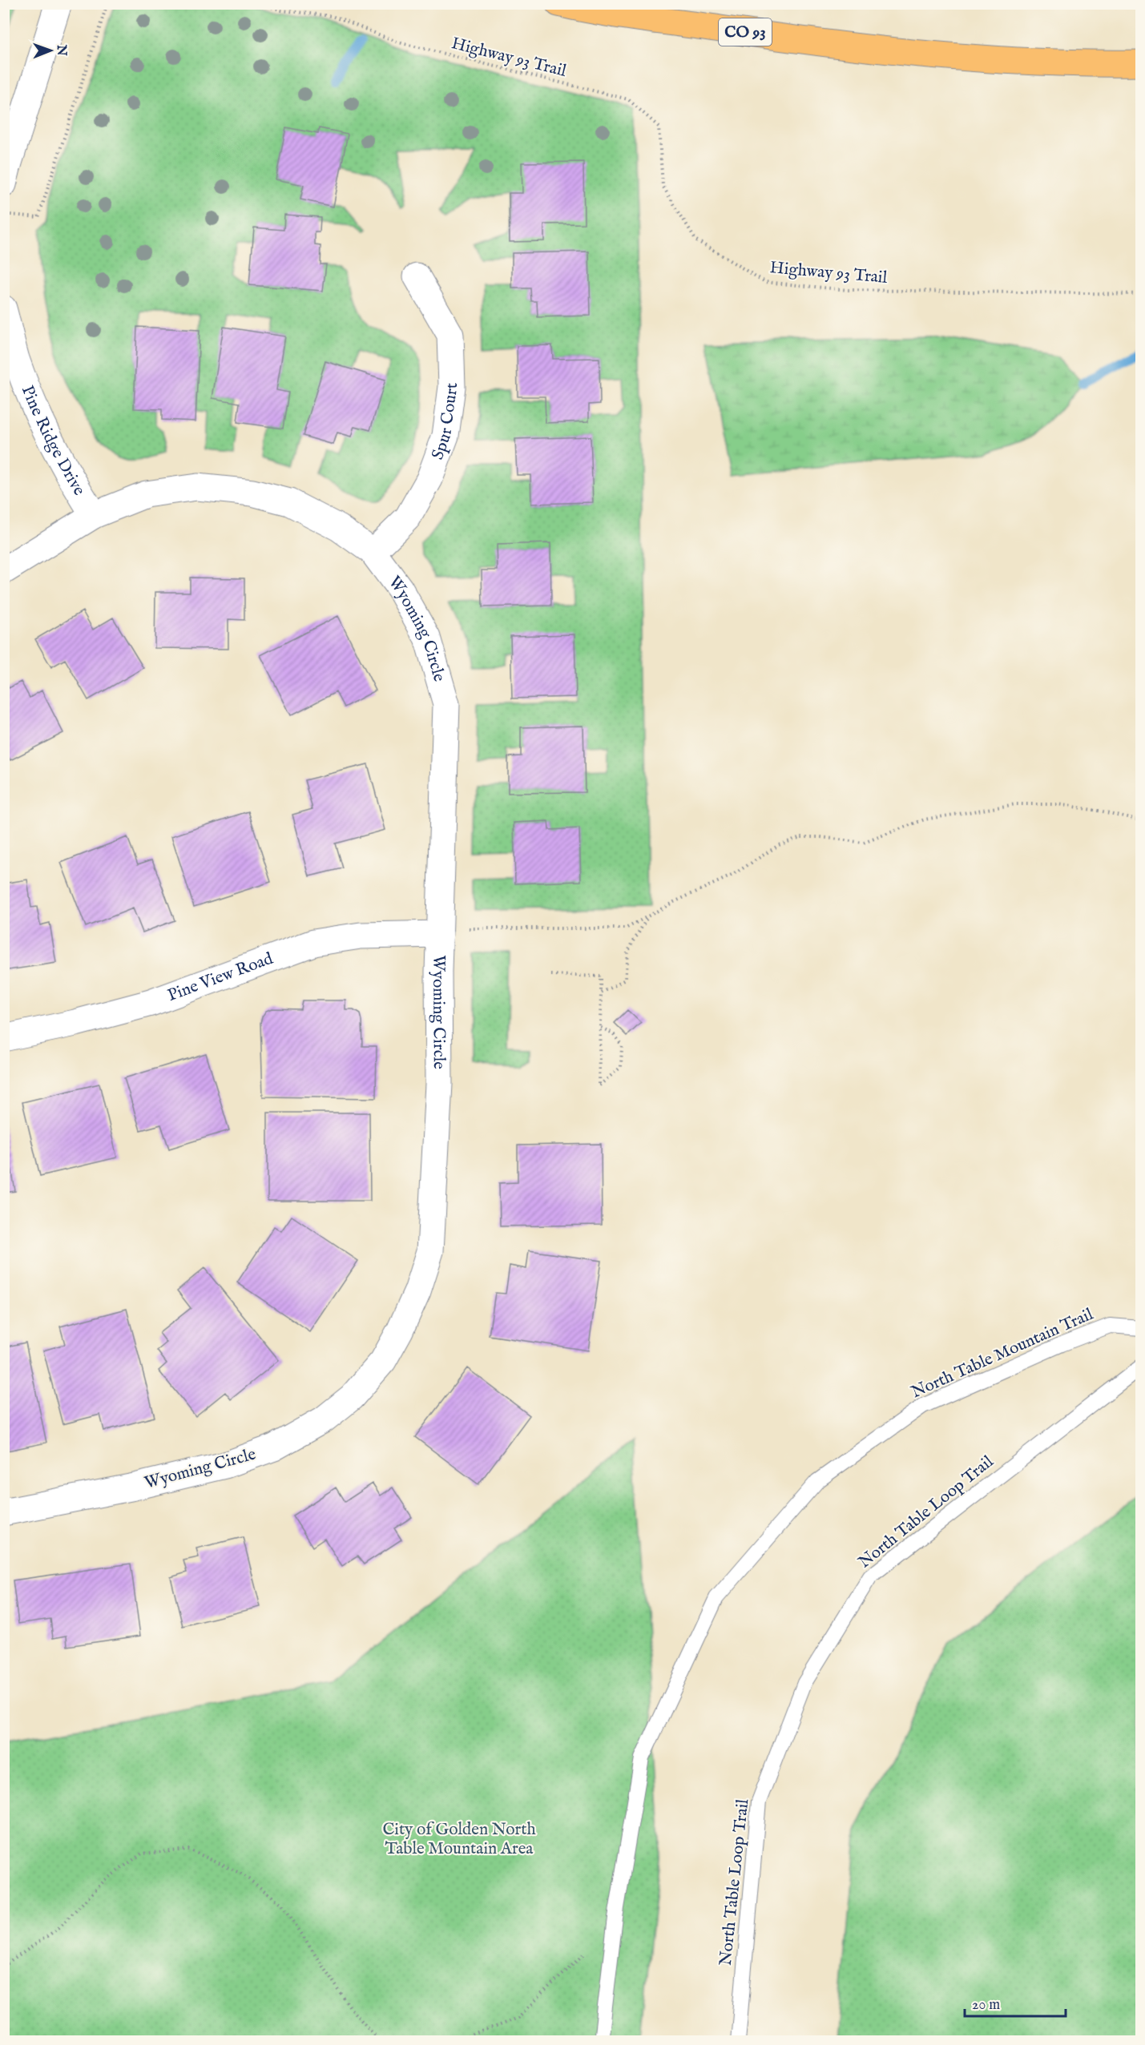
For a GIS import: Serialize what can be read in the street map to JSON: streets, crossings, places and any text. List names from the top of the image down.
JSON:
{
  "streets": {
    "highway": ["CO 93"],
    "street": [
      "Spur Court",
      "Pine Ridge Drive",
      "Wyoming Circle",
      "Pine View Road"
    ],
    "lane": ["North Table Mountain Trail", "North Table Loop Trail"],
    "path": ["Highway 93 Trail"]
  },
  "crossings": [
    ["Spur Court", "Wyoming Circle"],
    ["Pine Ridge Drive", "Wyoming Circle"],
    ["Wyoming Circle", "Pine View Road"]
  ],
  "parks": ["City of Golden North Table Mountain Area"],
  "scale_bar": "20 m",
  "north": "right"
}
